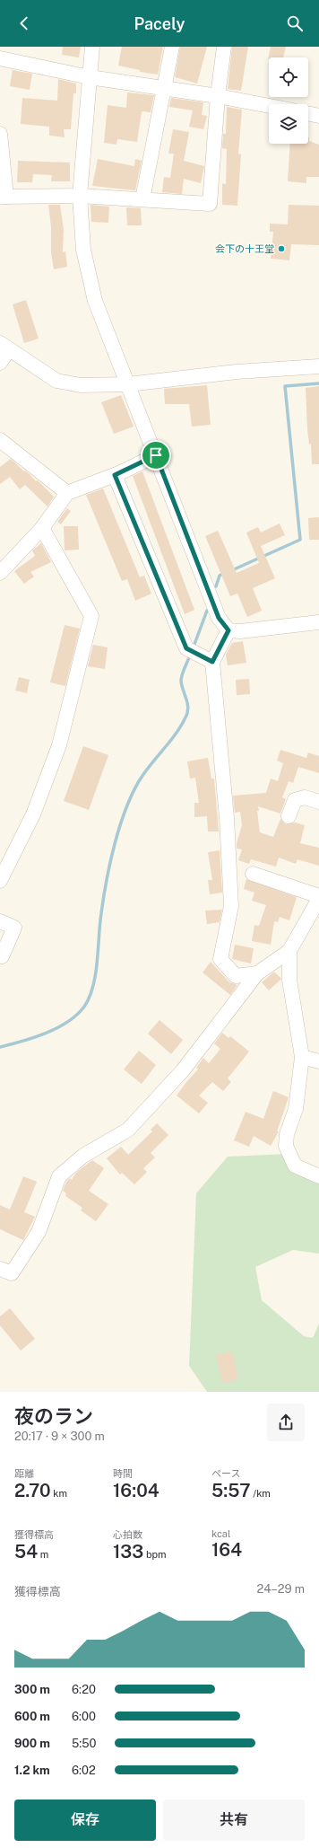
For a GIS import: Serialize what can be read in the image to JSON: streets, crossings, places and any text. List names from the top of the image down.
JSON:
{
  "places": ["会下の十王堂"],
  "page": {
    "header": "Pacely",
    "heading": ["夜のラン", "20:17 · 9 × 300 m"],
    "stats": [
      ["距離", "2.70 km"],
      ["時間", "16:04"],
      ["ペース", "5:57 /km"],
      ["獲得標高", "54 m"],
      ["心拍数", "133 bpm"],
      ["kcal", "164"]
    ],
    "chart": ["獲得標高", "24–29 m"],
    "list": [
      {
        "name": "300 m",
        "note": "6:20"
      },
      {
        "name": "600 m",
        "note": "6:00"
      },
      {
        "name": "900 m",
        "note": "5:50"
      },
      {
        "name": "1.2 km",
        "note": "6:02"
      }
    ],
    "buttons": ["保存", "共有"]
  }
}
